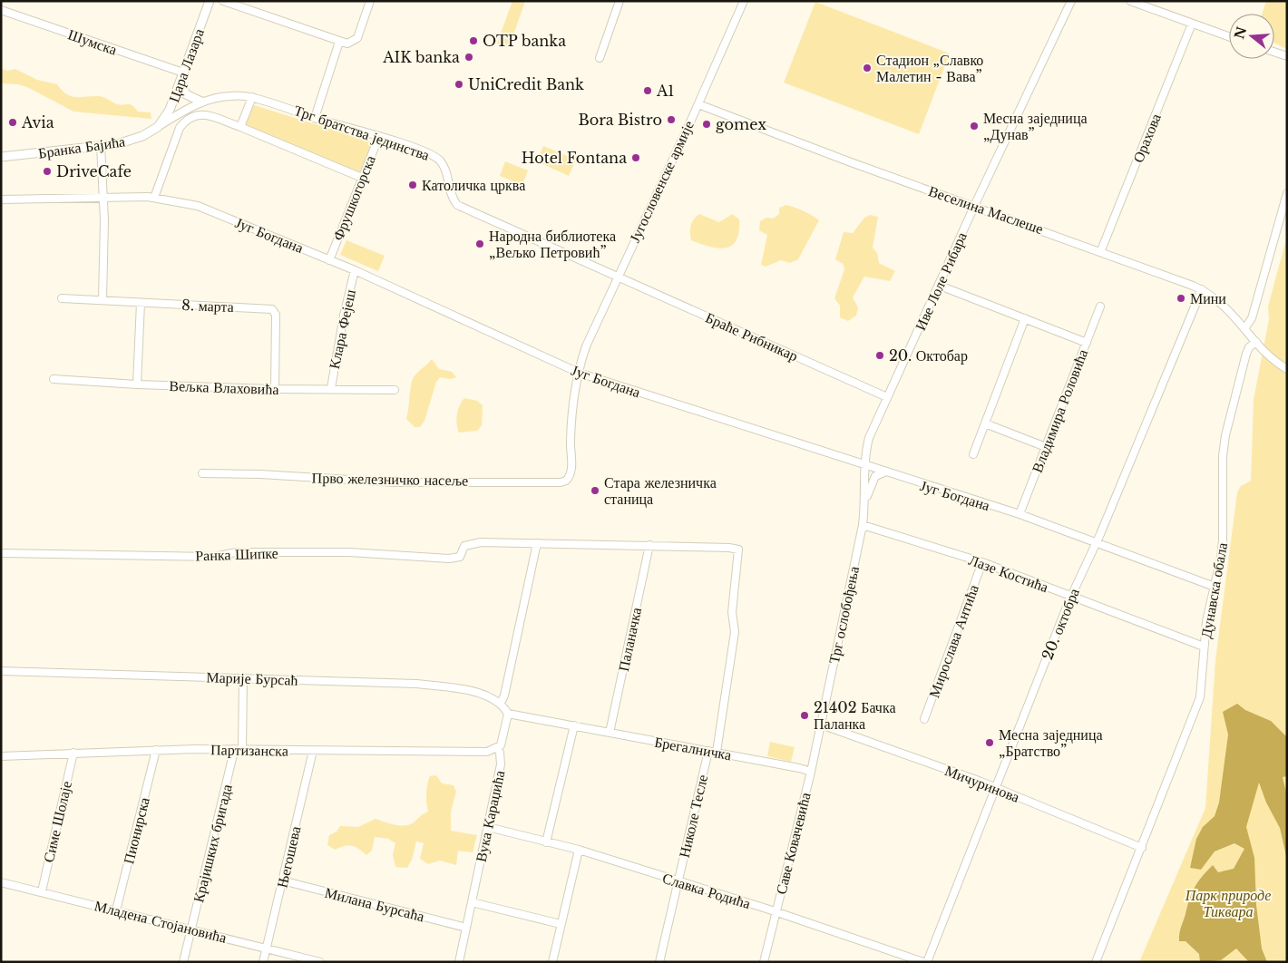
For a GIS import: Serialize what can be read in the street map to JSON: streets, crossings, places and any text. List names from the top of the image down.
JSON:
{
  "streets": {
    "main road": ["Цара Лазара", "Бранка Бајића"],
    "street": [
      "Шумска",
      "Трг братства јединства",
      "Орахова",
      "Југословенске армије",
      "Фрушкогорска",
      "Веселина Маслеше",
      "Југ Богдана",
      "Иве Лоле Рибара",
      "8. марта",
      "Клара Фејеш",
      "Браће Рибникар",
      "Вељка Влаховића",
      "Владимира Роловића",
      "Прво железничко насеље",
      "Ранка Шипке",
      "Лазе Костића",
      "Дунавска обала",
      "Трг ослобођења",
      "20. октобра",
      "Паланачка",
      "Мирослава Антића",
      "Марије Бурсаћ",
      "Брегалничка",
      "Партизанска",
      "Мичуринова",
      "Вука Караџића",
      "Николе Тесле",
      "Симе Шолаје",
      "Пионирска",
      "Крајишких бригада",
      "Саве Ковачевића",
      "Његошева",
      "Славка Родића",
      "Милана Бурсаћа",
      "Младена Стојановића"
    ]
  },
  "crossings": [
    ["Шумска", "Цара Лазара"],
    ["Цара Лазара", "Трг братства јединства"],
    ["Цара Лазара", "Бранка Бајића"],
    ["Трг братства јединства", "Бранка Бајића"],
    ["Трг братства јединства", "Југословенске армије"],
    ["Трг братства јединства", "Фрушкогорска"],
    ["Трг братства јединства", "Браће Рибникар"],
    ["Орахова", "Веселина Маслеше"],
    ["Југословенске армије", "Веселина Маслеше"],
    ["Југословенске армије", "Југ Богдана"],
    ["Југословенске армије", "Браће Рибникар"],
    ["Југословенске армије", "Прво железничко насеље"],
    ["Фрушкогорска", "Југ Богдана"],
    ["Веселина Маслеше", "Иве Лоле Рибара"],
    ["Веселина Маслеше", "Дунавска обала"],
    ["Веселина Маслеше", "20. октобра"],
    ["Југ Богдана", "Иве Лоле Рибара"],
    ["Југ Богдана", "Клара Фејеш"],
    ["Југ Богдана", "Владимира Роловића"],
    ["Југ Богдана", "Дунавска обала"],
    ["Југ Богдана", "Трг ослобођења"],
    ["Југ Богдана", "20. октобра"],
    ["Иве Лоле Рибара", "Браће Рибникар"],
    ["Иве Лоле Рибара", "Трг ослобођења"],
    ["8. марта", "Вељка Влаховића"],
    ["Клара Фејеш", "Вељка Влаховића"],
    ["Лазе Костића", "Дунавска обала"],
    ["Лазе Костића", "Трг ослобођења"],
    ["Лазе Костића", "20. октобра"],
    ["Лазе Костића", "Мирослава Антића"],
    ["Дунавска обала", "Мичуринова"],
    ["Трг ослобођења", "Мичуринова"],
    ["Трг ослобођења", "Саве Ковачевића"],
    ["20. октобра", "Мичуринова"],
    ["Паланачка", "Брегалничка"],
    ["Брегалничка", "Вука Караџића"],
    ["Брегалничка", "Николе Тесле"],
    ["Брегалничка", "Саве Ковачевића"],
    ["Партизанска", "Вука Караџића"],
    ["Партизанска", "Симе Шолаје"],
    ["Партизанска", "Пионирска"],
    ["Партизанска", "Крајишких бригада"],
    ["Партизанска", "Његошева"],
    ["Мичуринова", "Саве Ковачевића"],
    ["Вука Караџића", "Славка Родића"],
    ["Вука Караџића", "Милана Бурсаћа"],
    ["Николе Тесле", "Славка Родића"],
    ["Симе Шолаје", "Младена Стојановића"],
    ["Пионирска", "Младена Стојановића"],
    ["Крајишких бригада", "Младена Стојановића"],
    ["Саве Ковачевића", "Славка Родића"],
    ["Његошева", "Милана Бурсаћа"],
    ["Његошева", "Младена Стојановића"]
  ],
  "parks": ["Парк природе Тиквара"],
  "places": [
    "OTP banka",
    "AIK banka",
    "Стадион „Славко Малетин - Вава”",
    "UniCredit Bank",
    "A1",
    "Bora Bistro",
    "Avia",
    "gomex",
    "Месна заједница „Дунав”",
    "Hotel Fontana",
    "DriveCafe",
    "Католичка црква",
    "Народна библиотека „Вељко Петровић”",
    "Мини",
    "20. Октобар",
    "Стара железничка станица",
    "21402 Бачка Паланка",
    "Месна заједница „Братство”"
  ],
  "north": "left"
}
